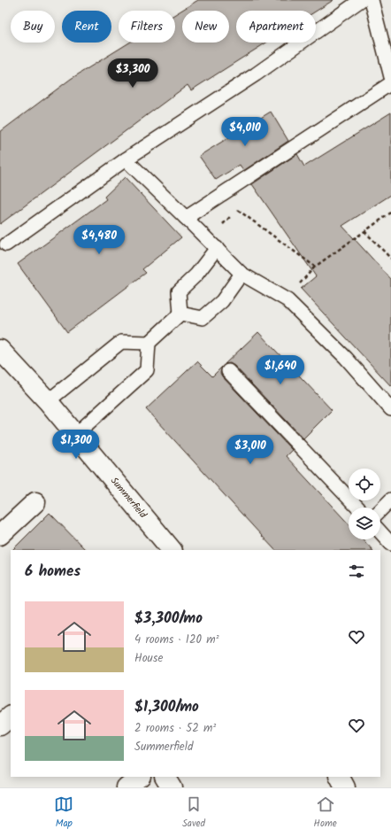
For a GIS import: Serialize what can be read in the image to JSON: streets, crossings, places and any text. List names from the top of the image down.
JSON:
{
  "streets": {
    "street": ["Summerfield"]
  },
  "page": {
    "chip": [
      "Buy",
      "Rent",
      "Filters",
      "New",
      "Apartment"
    ],
    "price": [
      "$3,300",
      "$4,010",
      "$4,480",
      "$1,640",
      "$1,300",
      "$3,010"
    ],
    "heading": "6 homes",
    "list": [
      {
        "name": "$3,300/mo",
        "note": "4 rooms · 120 m² · House"
      },
      {
        "name": "$1,300/mo",
        "note": "2 rooms · 52 m² · Summerfield"
      }
    ],
    "tabs": ["Map", "Saved", "Home"]
  }
}
